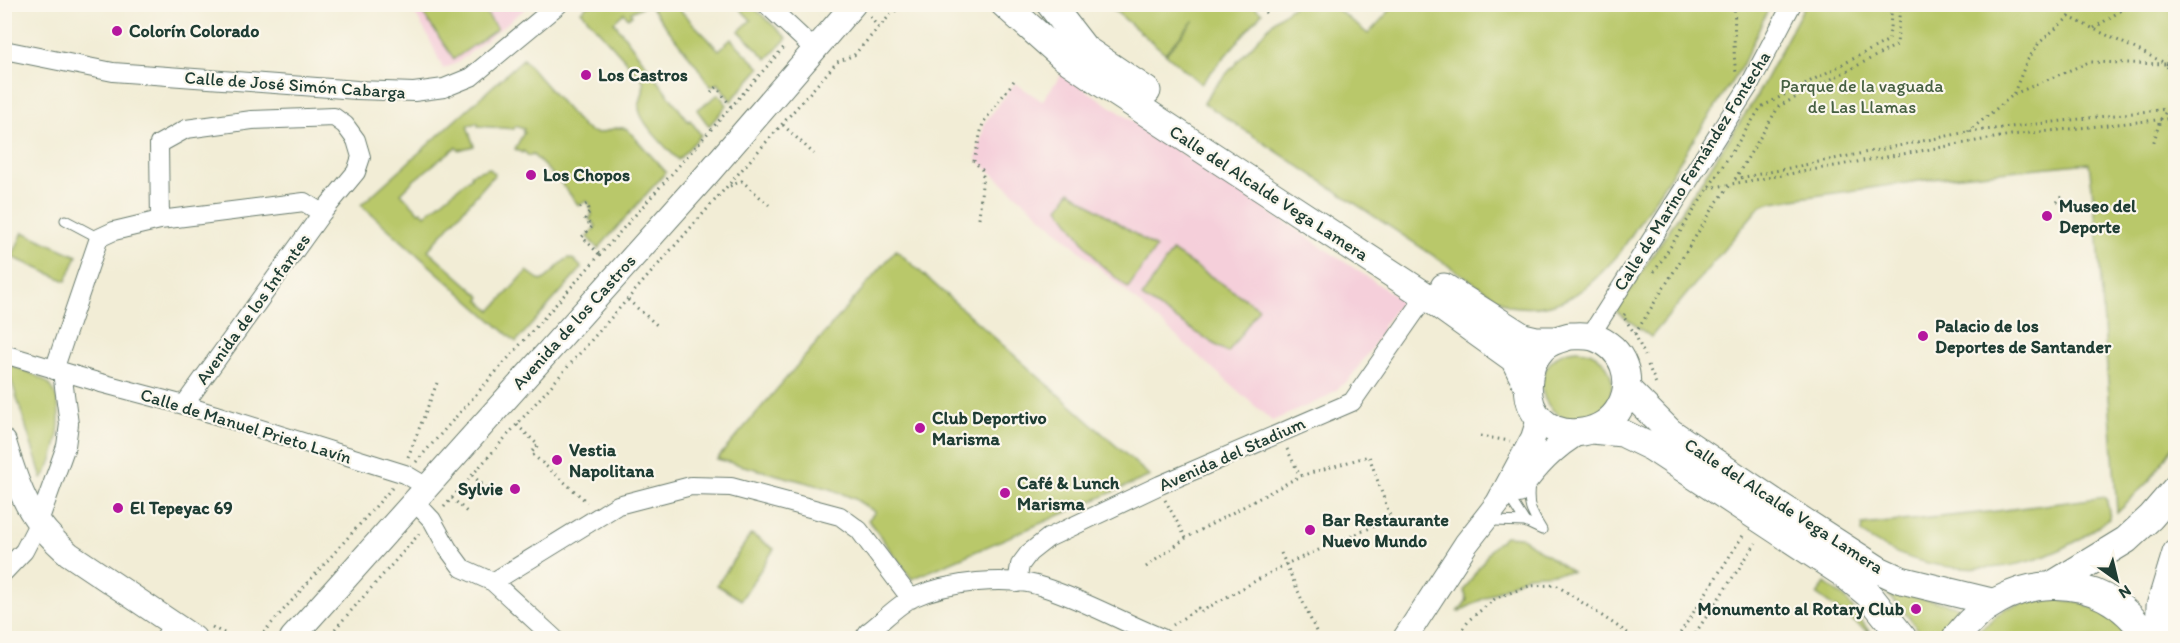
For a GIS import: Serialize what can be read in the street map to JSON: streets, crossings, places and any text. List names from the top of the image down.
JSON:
{
  "streets": {
    "main road": ["Calle del Alcalde Vega Lamera", "Avenida de los Castros"],
    "street": [
      "Calle de José Simón Cabarga",
      "Calle de Marino Fernández Fontecha",
      "Avenida de los Infantes",
      "Calle de Manuel Prieto Lavín",
      "Avenida del Stadium"
    ]
  },
  "crossings": [
    ["Calle de Marino Fernández Fontecha", "Calle del Alcalde Vega Lamera"],
    ["Calle del Alcalde Vega Lamera", "Avenida del Stadium"],
    ["Avenida de los Infantes", "Calle de Manuel Prieto Lavín"],
    ["Avenida de los Castros", "Calle de Manuel Prieto Lavín"]
  ],
  "parks": ["Parque de la vaguada de Las Llamas"],
  "places": [
    "Colorín Colorado",
    "Los Castros",
    "Los Chopos",
    "Museo del Deporte",
    "Palacio de los Deportes de Santander",
    "Club Deportivo Marisma",
    "Vestia Napolitana",
    "Sylvie",
    "Café & Lunch Marisma",
    "El Tepeyac 69",
    "Bar Restaurante Nuevo Mundo",
    "Monumento al Rotary Club"
  ],
  "north": "bottom right"
}
